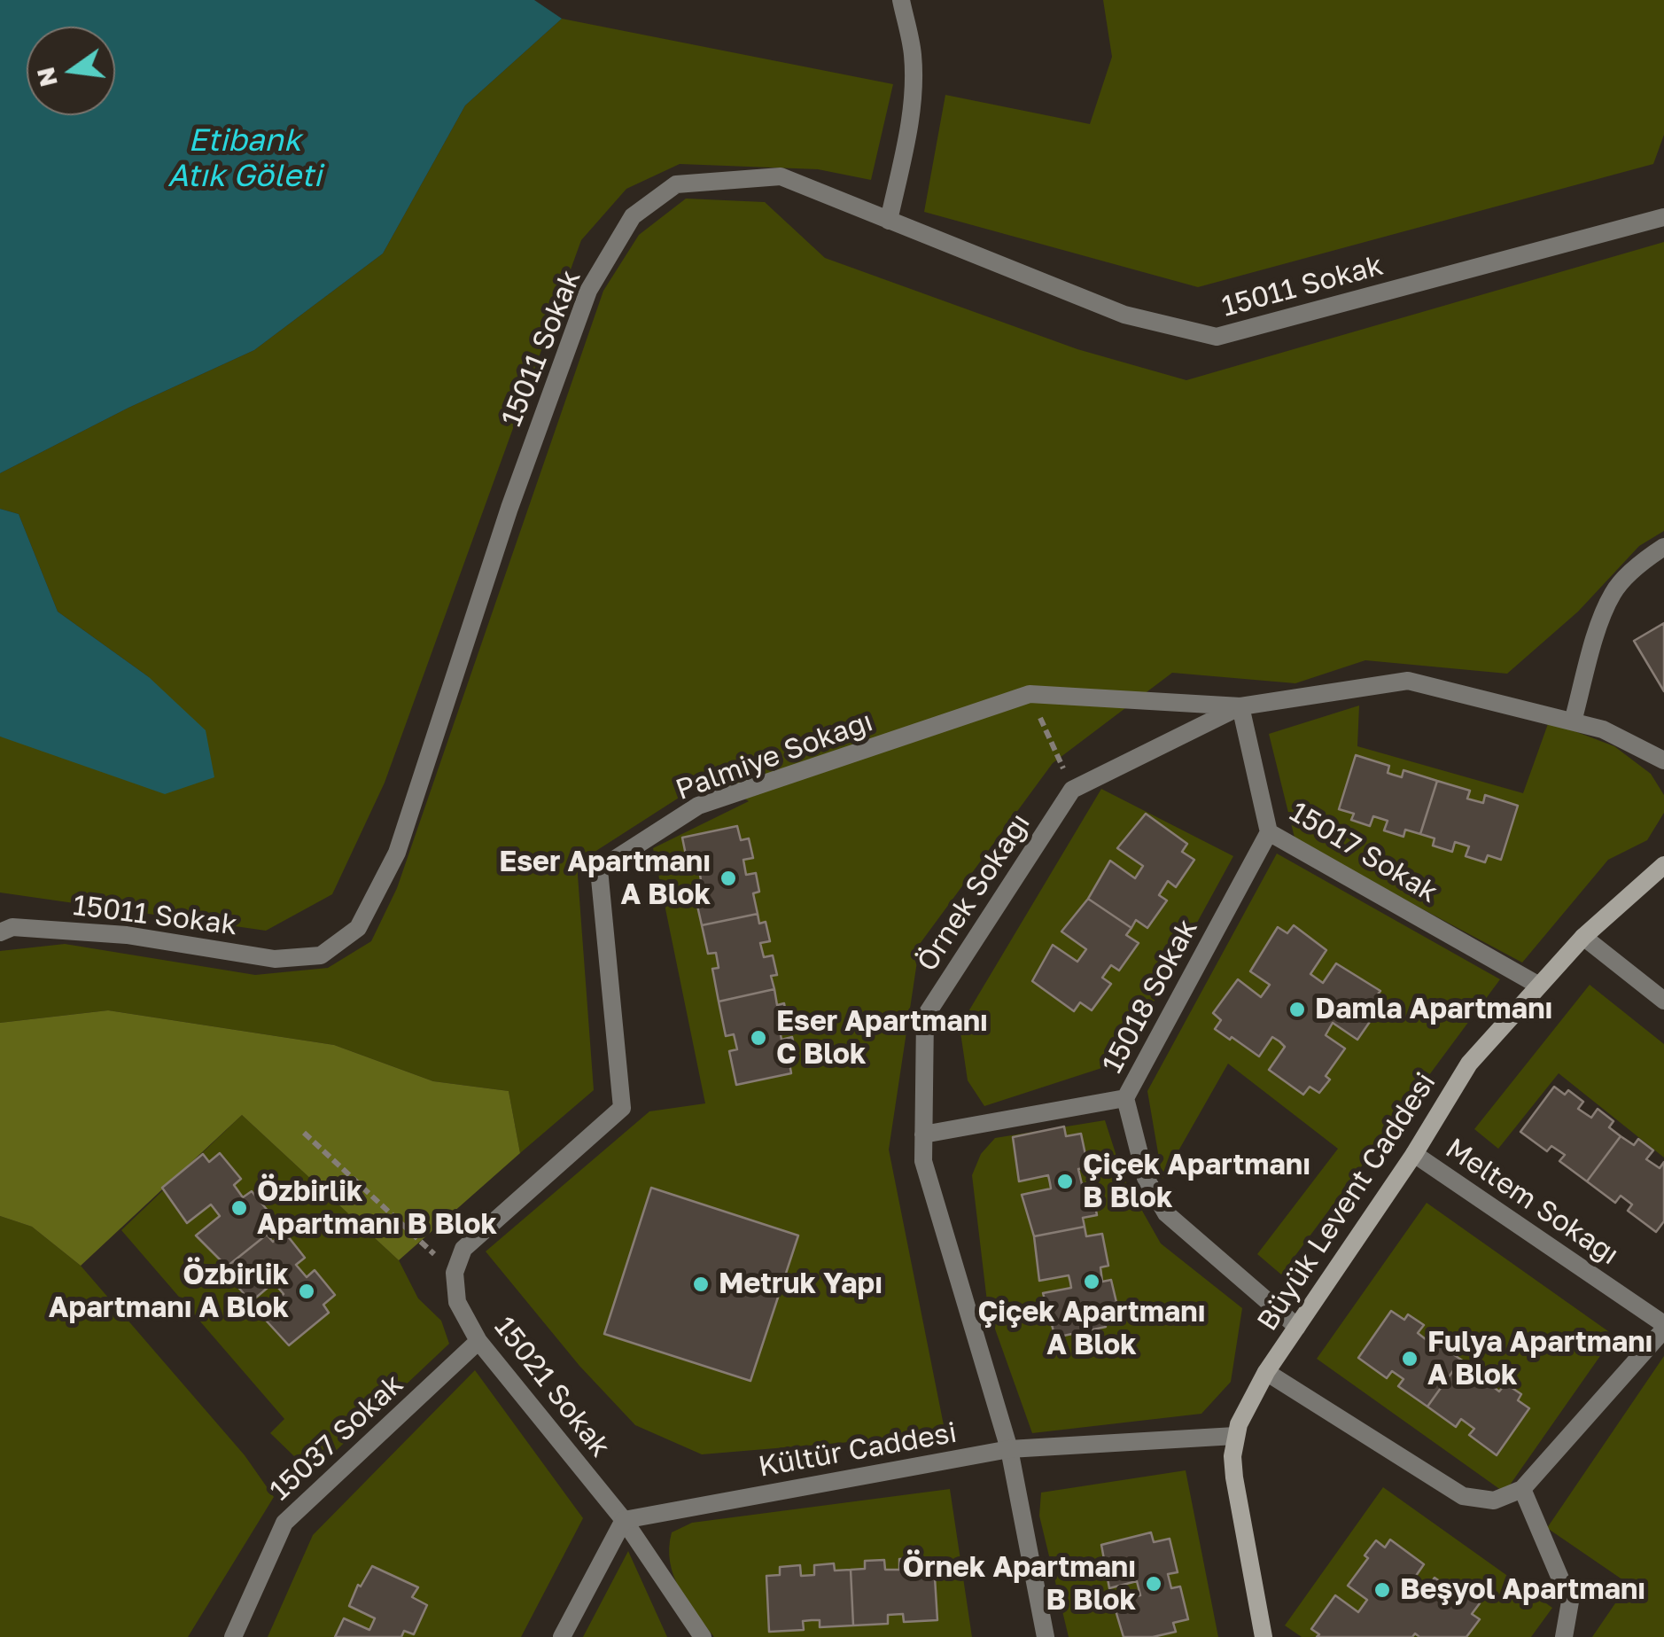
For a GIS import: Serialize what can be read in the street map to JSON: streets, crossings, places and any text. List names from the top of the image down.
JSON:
{
  "streets": {
    "street": [
      "15011 Sokak",
      "Palmiye Sokağı",
      "15017 Sokak",
      "Örnek Sokağı",
      "15018 Sokak",
      "Büyük Levent Caddesi",
      "Meltem Sokağı",
      "15021 Sokak",
      "15037 Sokak",
      "Kültür Caddesi"
    ]
  },
  "crossings": [
    ["Palmiye Sokağı", "15017 Sokak"],
    ["Palmiye Sokağı", "15021 Sokak"],
    ["15017 Sokak", "15018 Sokak"],
    ["15017 Sokak", "Büyük Levent Caddesi"],
    ["Örnek Sokağı", "15018 Sokak"],
    ["Örnek Sokağı", "Kültür Caddesi"],
    ["Büyük Levent Caddesi", "Meltem Sokağı"],
    ["Büyük Levent Caddesi", "Kültür Caddesi"],
    ["15021 Sokak", "15037 Sokak"],
    ["15021 Sokak", "Kültür Caddesi"]
  ],
  "water": ["Etibank Atık Göleti"],
  "places": [
    "Eser Apartmanı A Blok",
    "Damla Apartmanı",
    "Eser Apartmanı C Blok",
    "Çiçek Apartmanı B Blok",
    "Özbirlik Apartmanı B Blok",
    "Çiçek Apartmanı A Blok",
    "Metruk Yapı",
    "Özbirlik Apartmanı A Blok",
    "Fulya Apartmanı A Blok",
    "Örnek Apartmanı B Blok",
    "Beşyol Apartmanı"
  ],
  "north": "left"
}
